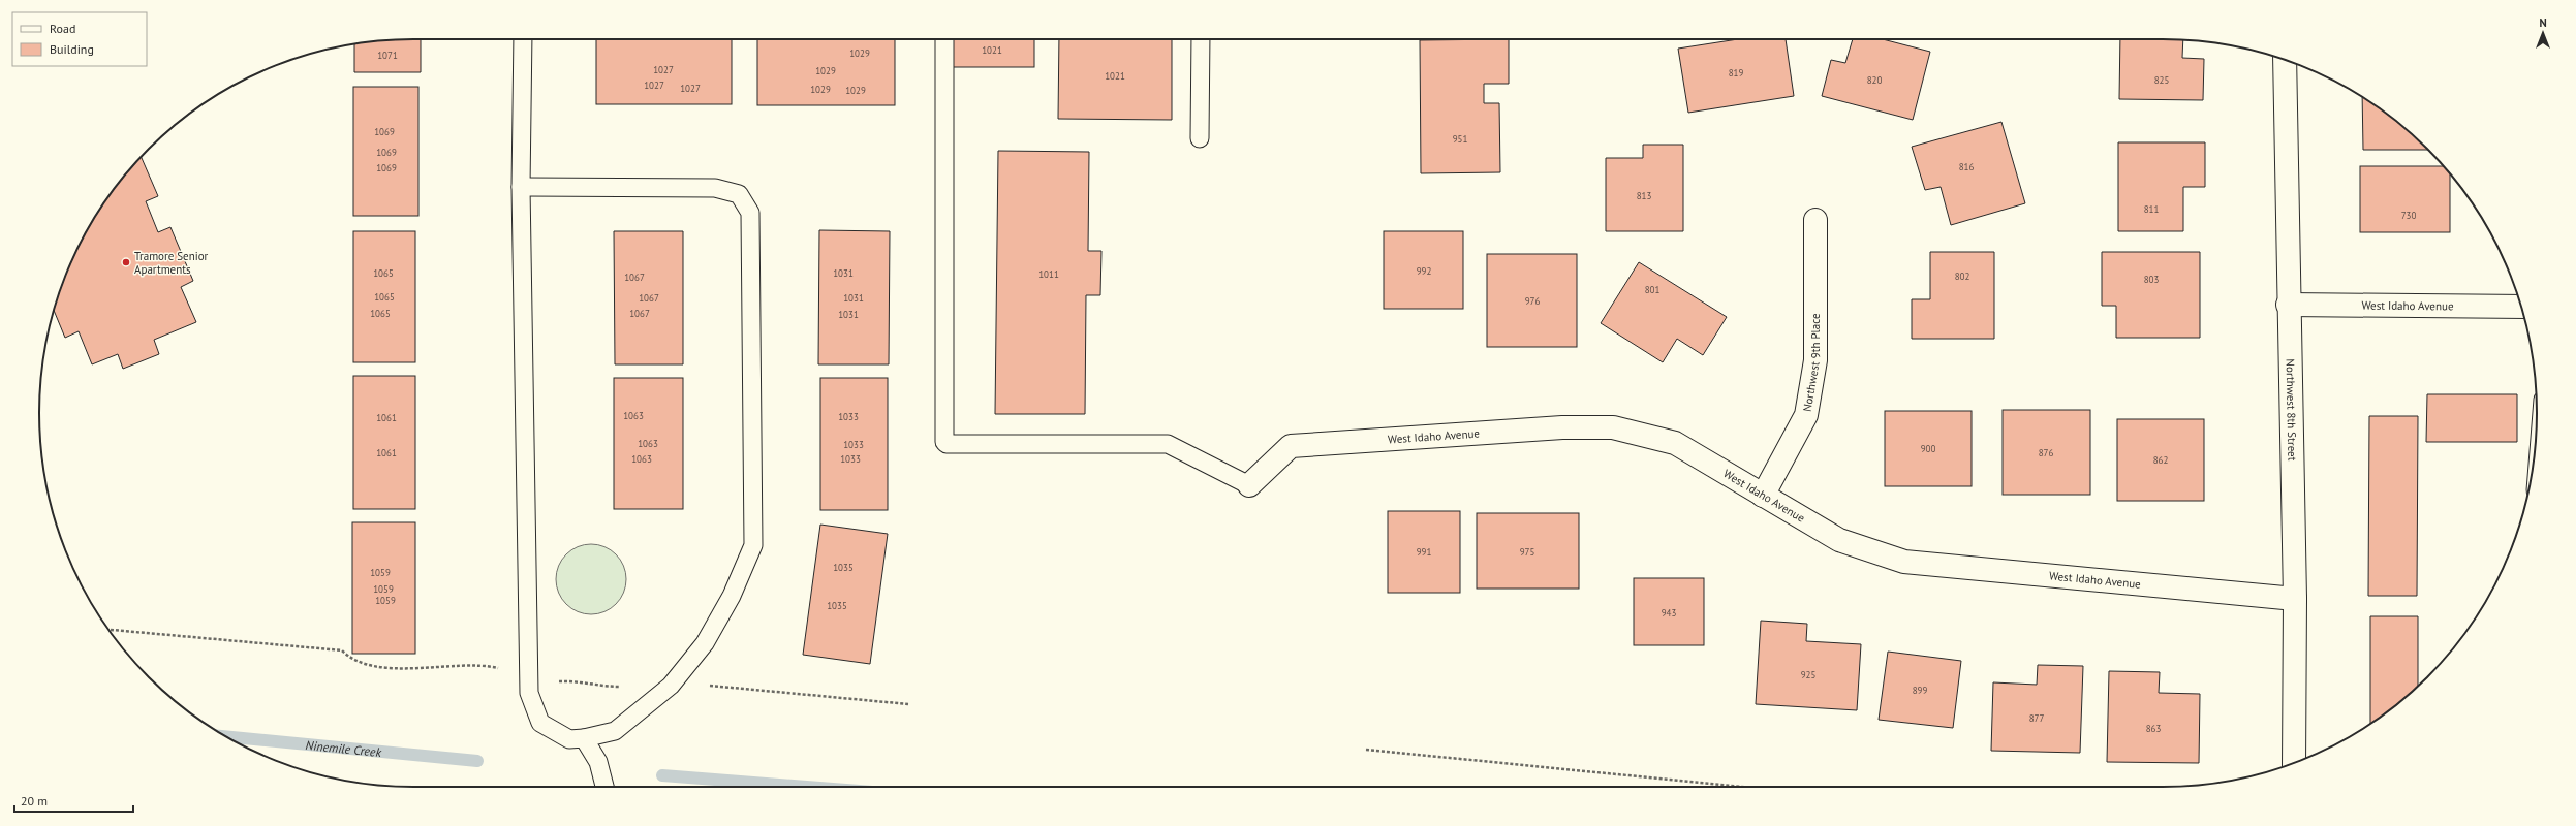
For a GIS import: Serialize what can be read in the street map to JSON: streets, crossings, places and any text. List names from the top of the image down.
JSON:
{
  "streets": {
    "street": ["West Idaho Avenue", "Northwest 9th Place", "Northwest 8th Street"]
  },
  "crossings": [
    ["West Idaho Avenue", "Northwest 9th Place"],
    ["West Idaho Avenue", "Northwest 8th Street"]
  ],
  "water": ["Ninemile Creek"],
  "places": ["Tramore Senior Apartments"],
  "house_numbers": [
    "1021",
    "1029",
    "1071",
    "1027",
    "1029",
    "819",
    "1021",
    "820",
    "825",
    "1027",
    "1027",
    "1029",
    "1029",
    "1069",
    "951",
    "1069",
    "816",
    "1069",
    "813",
    "811",
    "730",
    "992",
    "1065",
    "1031",
    "1011",
    "802",
    "1067",
    "803",
    "801",
    "1065",
    "1067",
    "1031",
    "976",
    "1065",
    "1067",
    "1031",
    "1063",
    "1033",
    "1061",
    "1063",
    "1033",
    "900",
    "1061",
    "876",
    "1063",
    "1033",
    "862",
    "991",
    "975",
    "1035",
    "1059",
    "1059",
    "1059",
    "1035",
    "943",
    "925",
    "899",
    "877",
    "863"
  ],
  "legend": ["Road", "Building"],
  "scale_bar": "20 m",
  "north": "top"
}
